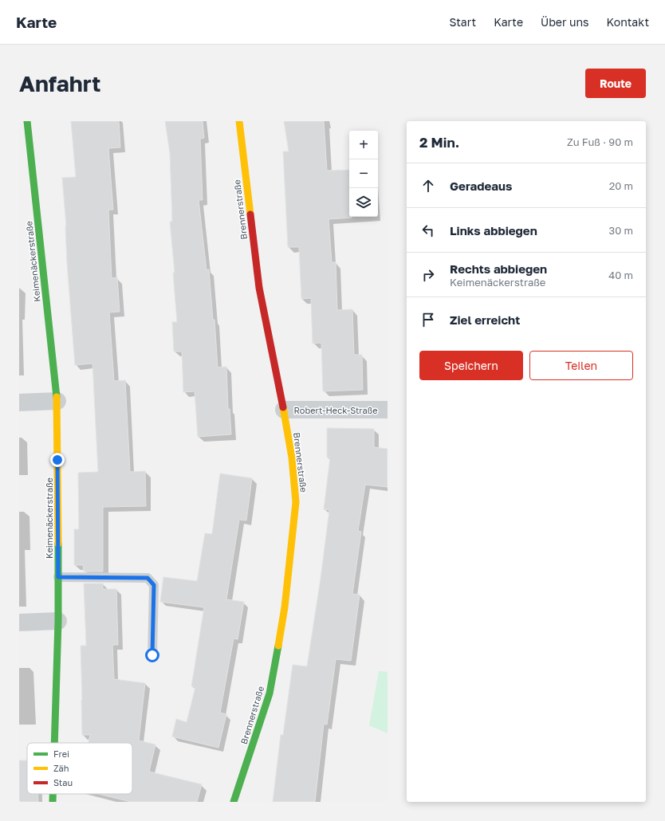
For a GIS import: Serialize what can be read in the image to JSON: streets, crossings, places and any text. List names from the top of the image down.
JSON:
{
  "streets": {
    "street": ["Brennerstraße", "Keimenäckerstraße", "Robert-Heck-Straße"]
  },
  "crossings": [
    ["Brennerstraße", "Robert-Heck-Straße"]
  ],
  "legend": ["Frei", "Zäh", "Stau"],
  "page": {
    "header": "Karte",
    "nav": [
      "Start",
      "Karte",
      "Über uns",
      "Kontakt"
    ],
    "buttons": [
      "Route",
      ["Speichern", "Teilen"]
    ],
    "title": "Anfahrt",
    "heading": ["2 Min.", "Zu Fuß · 90 m"],
    "map_buttons": ["+", "−"],
    "list": [
      ["Geradeaus", "20 m"],
      ["Links abbiegen", "30 m"],
      ["Rechts abbiegen", "Keimenäckerstraße", "40 m"],
      "Ziel erreicht"
    ]
  }
}
